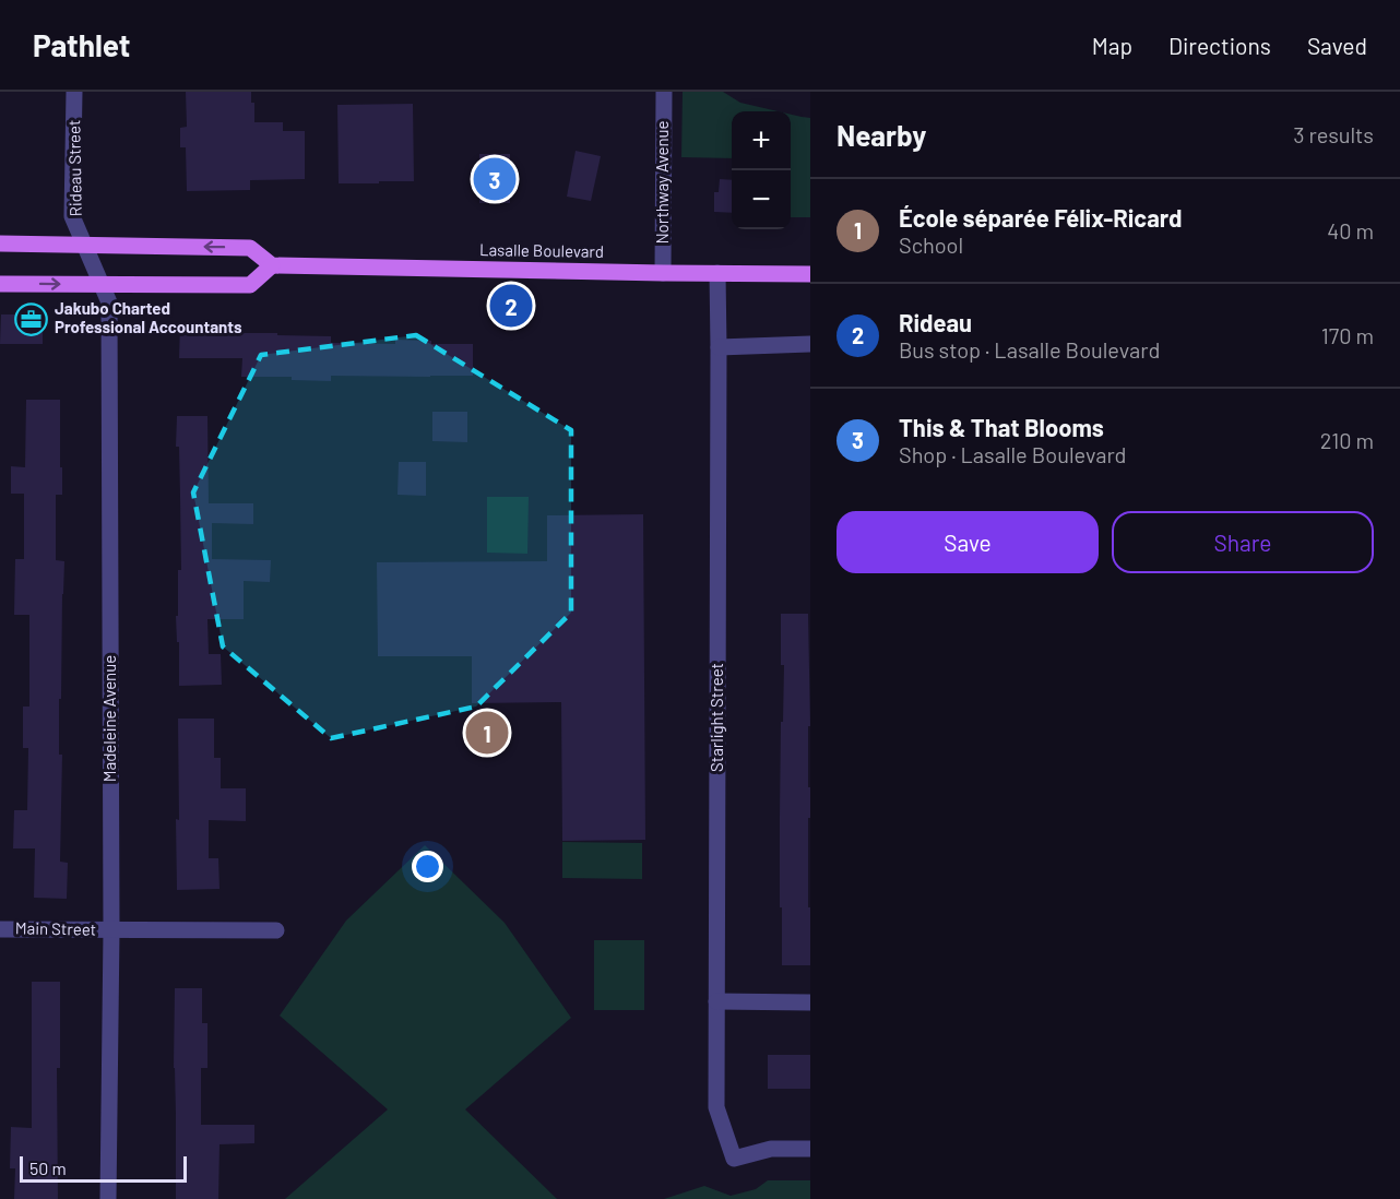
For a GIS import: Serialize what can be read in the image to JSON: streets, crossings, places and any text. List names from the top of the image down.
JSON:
{
  "streets": {
    "main road": ["Lasalle Boulevard"],
    "street": [
      "Rideau Street",
      "Northway Avenue",
      "Starlight Street",
      "Madeleine Avenue",
      "Main Street"
    ]
  },
  "crossings": [
    ["Rideau Street", "Madeleine Avenue"],
    ["Northway Avenue", "Lasalle Boulevard"],
    ["Lasalle Boulevard", "Starlight Street"],
    ["Madeleine Avenue", "Main Street"]
  ],
  "places": {
    "office": ["Jakubo Charted Professional Accountants"]
  },
  "scale_bar": "50 m",
  "page": {
    "header": "Pathlet",
    "nav": ["Map", "Directions", "Saved"],
    "heading": ["Nearby", "3 results"],
    "map_buttons": ["+", "−"],
    "pins": ["3", "2", "1"],
    "list": [
      {
        "mark": "1",
        "name": "École séparée Félix-Ricard",
        "note": "School",
        "value": "40 m"
      },
      {
        "mark": "2",
        "name": "Rideau",
        "note": "Bus stop · Lasalle Boulevard",
        "value": "170 m"
      },
      {
        "mark": "3",
        "name": "This & That Blooms",
        "note": "Shop · Lasalle Boulevard",
        "value": "210 m"
      }
    ],
    "buttons": ["Save", "Share"],
    "scale": "50 m"
  }
}
